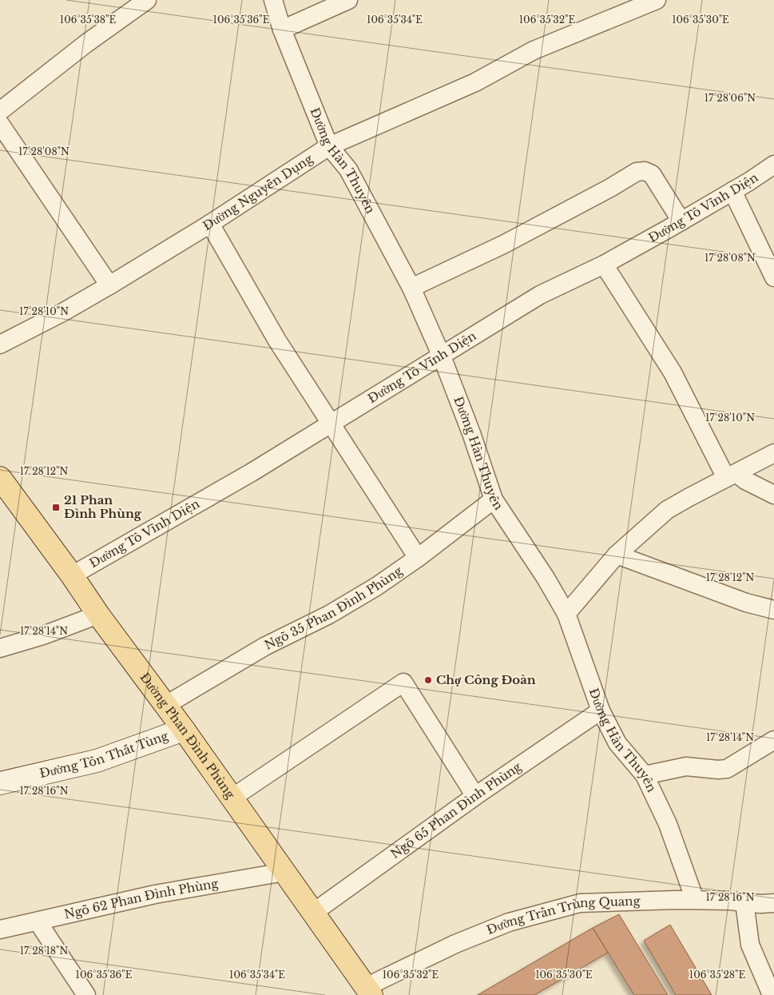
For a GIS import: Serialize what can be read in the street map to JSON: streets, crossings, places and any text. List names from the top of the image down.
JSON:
{
  "streets": {
    "main road": ["Đường Phan Đình Phùng"],
    "street": [
      "Đường Hàn Thuyên",
      "Đường Nguyễn Dụng",
      "Đường Tô Vĩnh Diện",
      "Ngõ 35 Phan Đình Phùng",
      "Đường Tôn Thất Tùng",
      "Ngõ 65 Phan Đình Phùng",
      "Ngõ 62 Phan Đình Phùng",
      "Đường Trần Trùng Quang"
    ]
  },
  "crossings": [
    ["Đường Hàn Thuyên", "Đường Nguyễn Dụng"],
    ["Đường Hàn Thuyên", "Đường Tô Vĩnh Diện"],
    ["Đường Hàn Thuyên", "Ngõ 35 Phan Đình Phùng"],
    ["Đường Hàn Thuyên", "Ngõ 65 Phan Đình Phùng"],
    ["Đường Hàn Thuyên", "Đường Trần Trùng Quang"],
    ["Đường Tô Vĩnh Diện", "Đường Phan Đình Phùng"],
    ["Ngõ 35 Phan Đình Phùng", "Đường Phan Đình Phùng"],
    ["Đường Phan Đình Phùng", "Đường Tôn Thất Tùng"],
    ["Đường Phan Đình Phùng", "Ngõ 65 Phan Đình Phùng"],
    ["Đường Phan Đình Phùng", "Ngõ 62 Phan Đình Phùng"],
    ["Đường Phan Đình Phùng", "Đường Trần Trùng Quang"]
  ],
  "places": {
    "transit": ["21 Phan Đình Phùng"],
    "other": ["Chợ Công Đoàn"]
  },
  "coordinates": [
    "106°35'38\"E",
    "106°35'36\"E",
    "106°35'34\"E",
    "106°35'32\"E",
    "106°35'30\"E",
    "17°28'06\"N",
    "17°28'08\"N",
    "17°28'10\"N",
    "17°28'12\"N",
    "17°28'14\"N",
    "17°28'16\"N",
    "17°28'18\"N",
    "106°35'28\"E"
  ]
}
